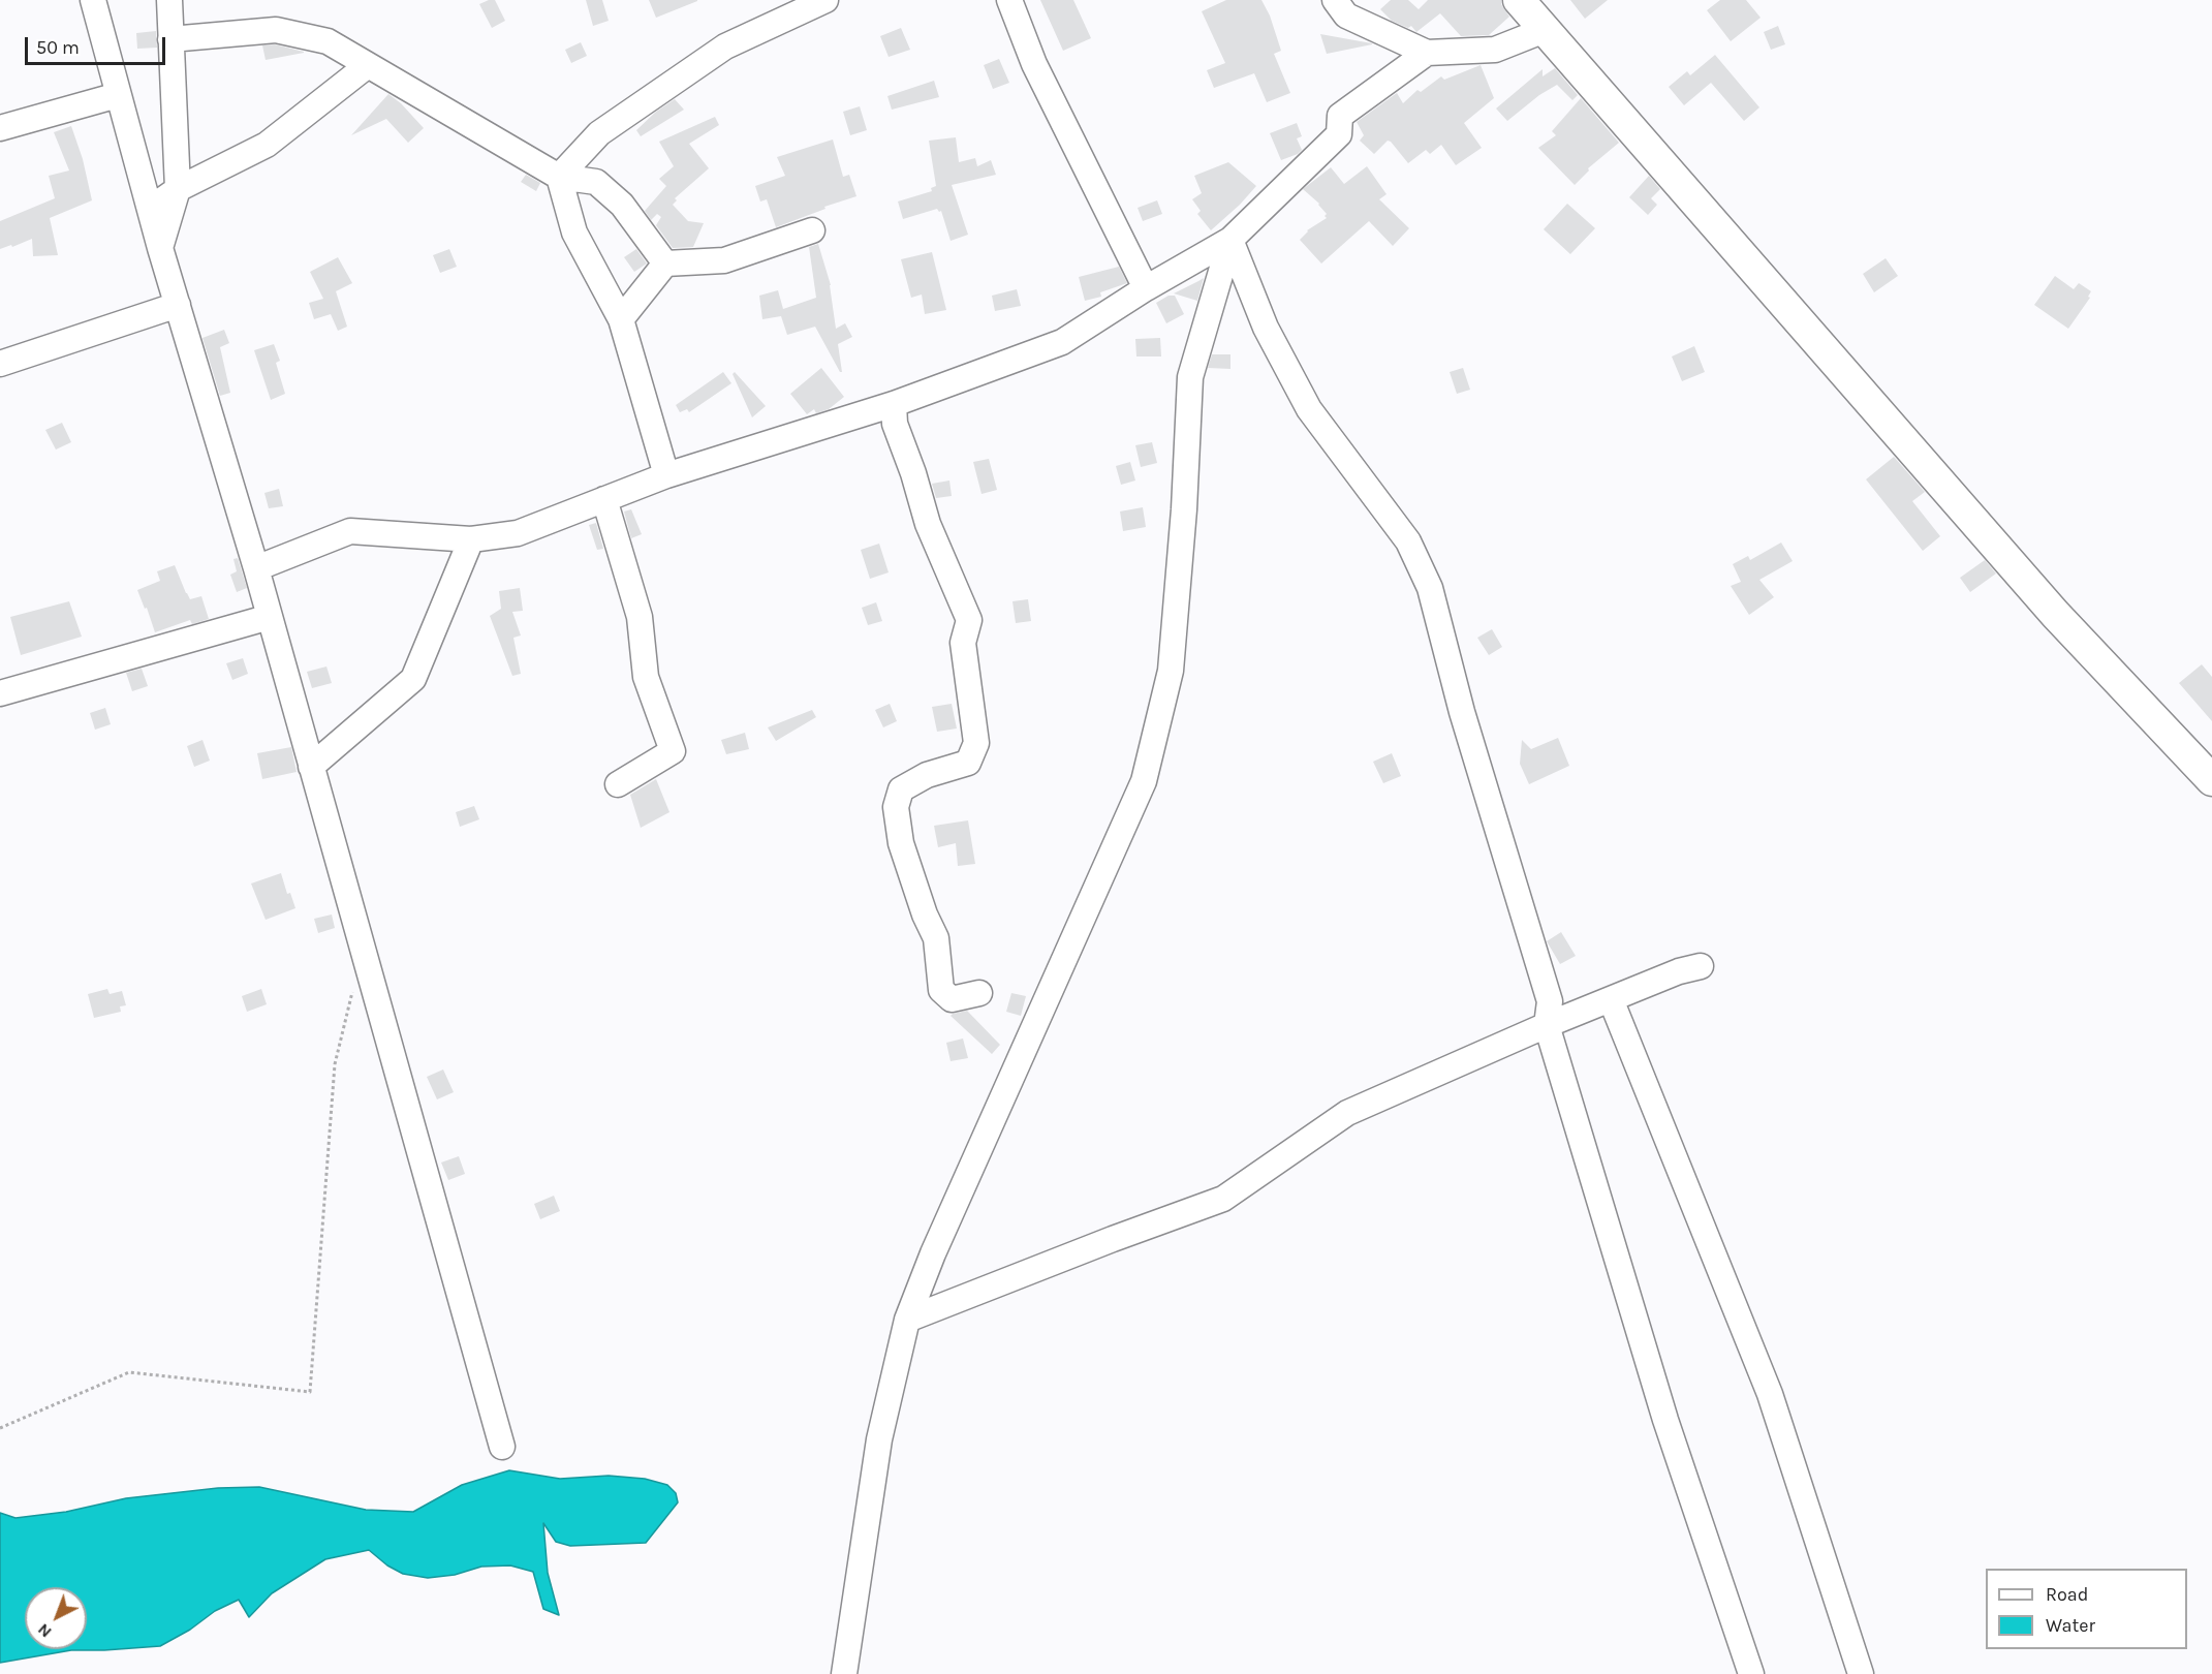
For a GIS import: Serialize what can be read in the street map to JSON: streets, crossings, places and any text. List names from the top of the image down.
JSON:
{
  "legend": ["Road", "Water"],
  "scale_bar": "50 m",
  "north": "bottom left"
}
